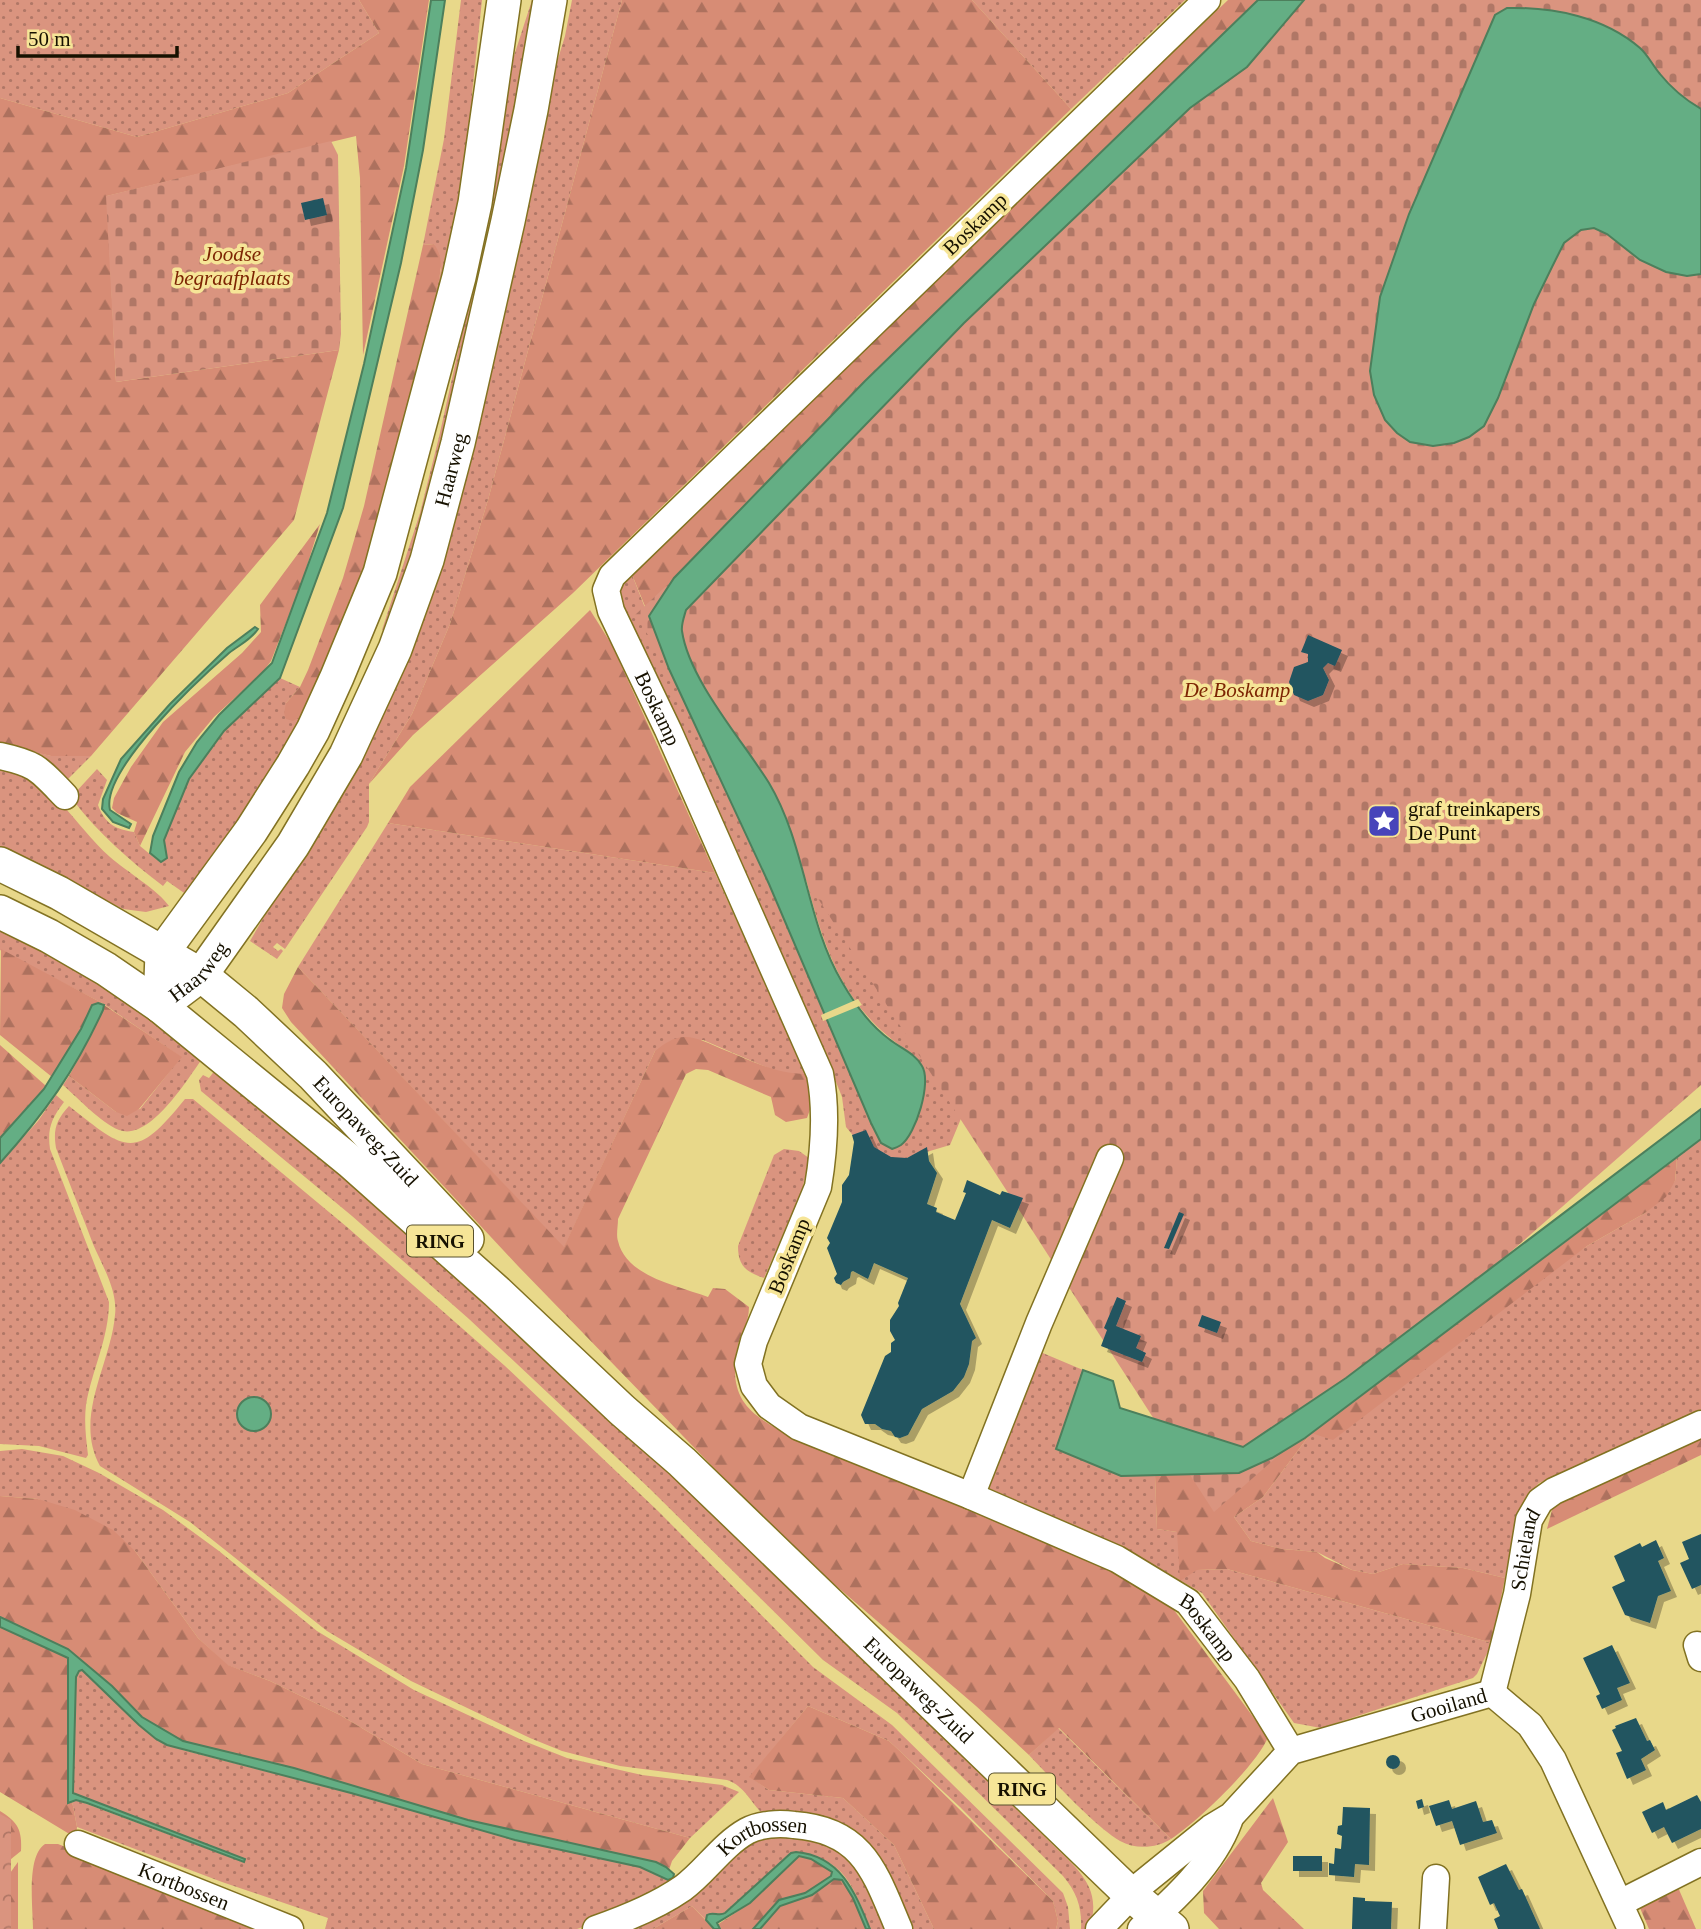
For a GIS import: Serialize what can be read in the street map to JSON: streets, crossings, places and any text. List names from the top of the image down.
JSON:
{
  "streets": {
    "main road": ["Haarweg", "Europaweg-Zuid", "RING"],
    "street": [
      "Boskamp",
      "Schieland",
      "Gooiland",
      "Kortbossen"
    ]
  },
  "crossings": [
    ["Boskamp", "Gooiland"],
    ["Haarweg", "Europaweg-Zuid"],
    ["Schieland", "Gooiland"]
  ],
  "parks": ["Joodse begraafplaats", "De Boskamp"],
  "places": {
    "place": ["graf treinkapers De Punt"]
  },
  "scale_bar": "50 m"
}
